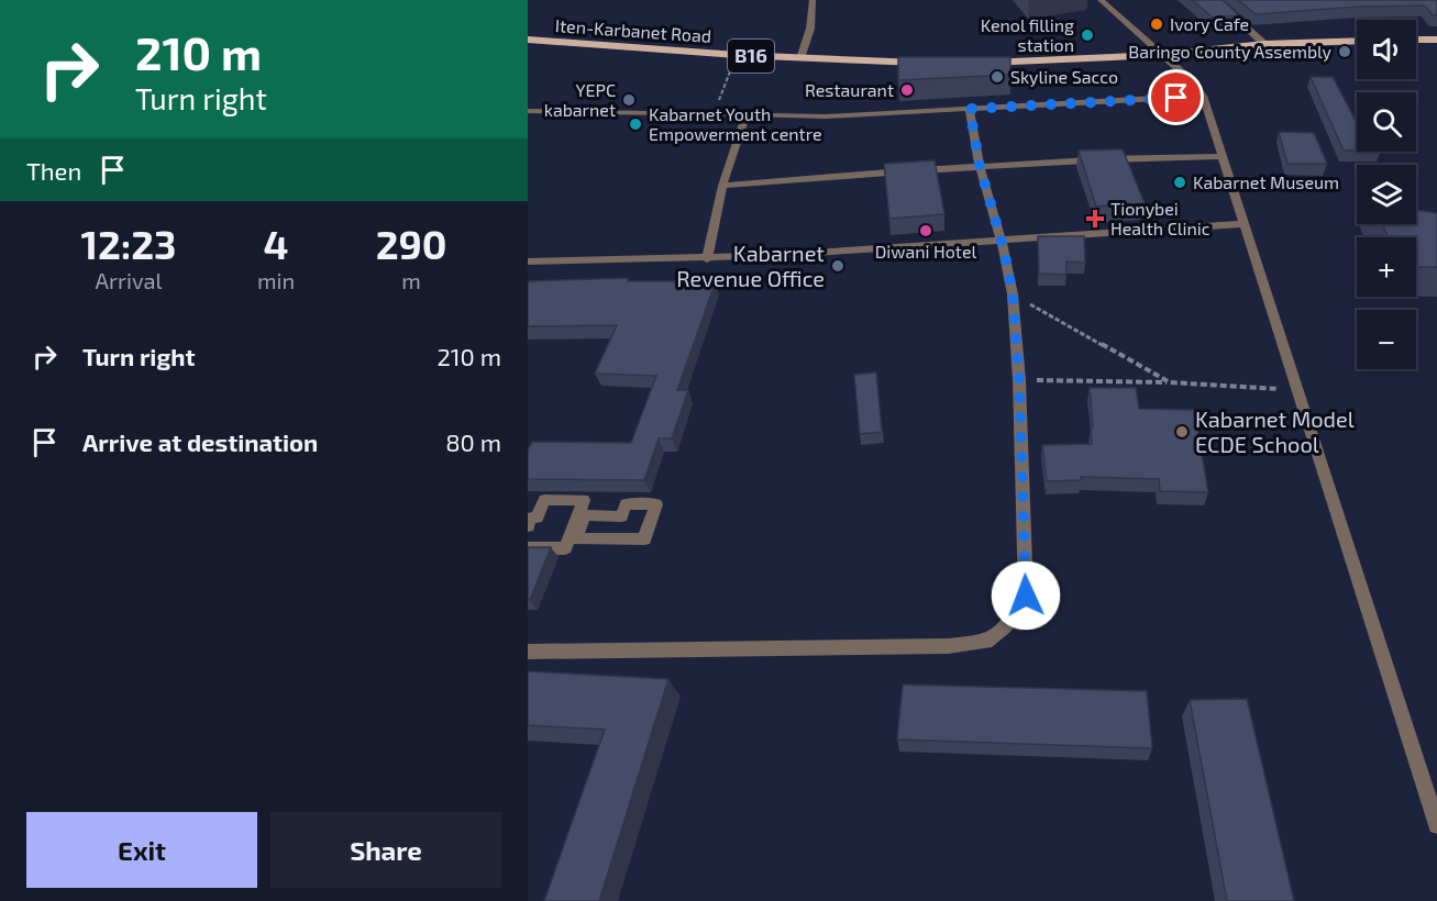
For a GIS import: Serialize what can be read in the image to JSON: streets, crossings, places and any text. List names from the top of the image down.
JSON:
{
  "streets": {
    "main road": ["Iten-Karbanet Road", "B16"]
  },
  "places": {
    "other": [
      "Ivory Cafe",
      "Kenol filling station",
      "Baringo County Assembly",
      "Skyline Sacco",
      "Restaurant",
      "YEPC kabarnet",
      "Kabarnet Youth Empowerment centre",
      "Kabarnet Museum",
      "Diwani Hotel",
      "Kabarnet Revenue Office",
      "Kabarnet Model ECDE School"
    ],
    "health": ["Tionybei Health Clinic"]
  },
  "page": {
    "turn": ["210 m", "Turn right"],
    "map_buttons": ["+", "−"],
    "then": "Then",
    "eta": [
      "12:23",
      "Arrival",
      "4",
      "min",
      "290",
      "m"
    ],
    "list": [
      {
        "name": "Turn right",
        "value": "210 m"
      },
      {
        "name": "Arrive at destination",
        "value": "80 m"
      }
    ],
    "buttons": ["Exit", "Share"]
  }
}
